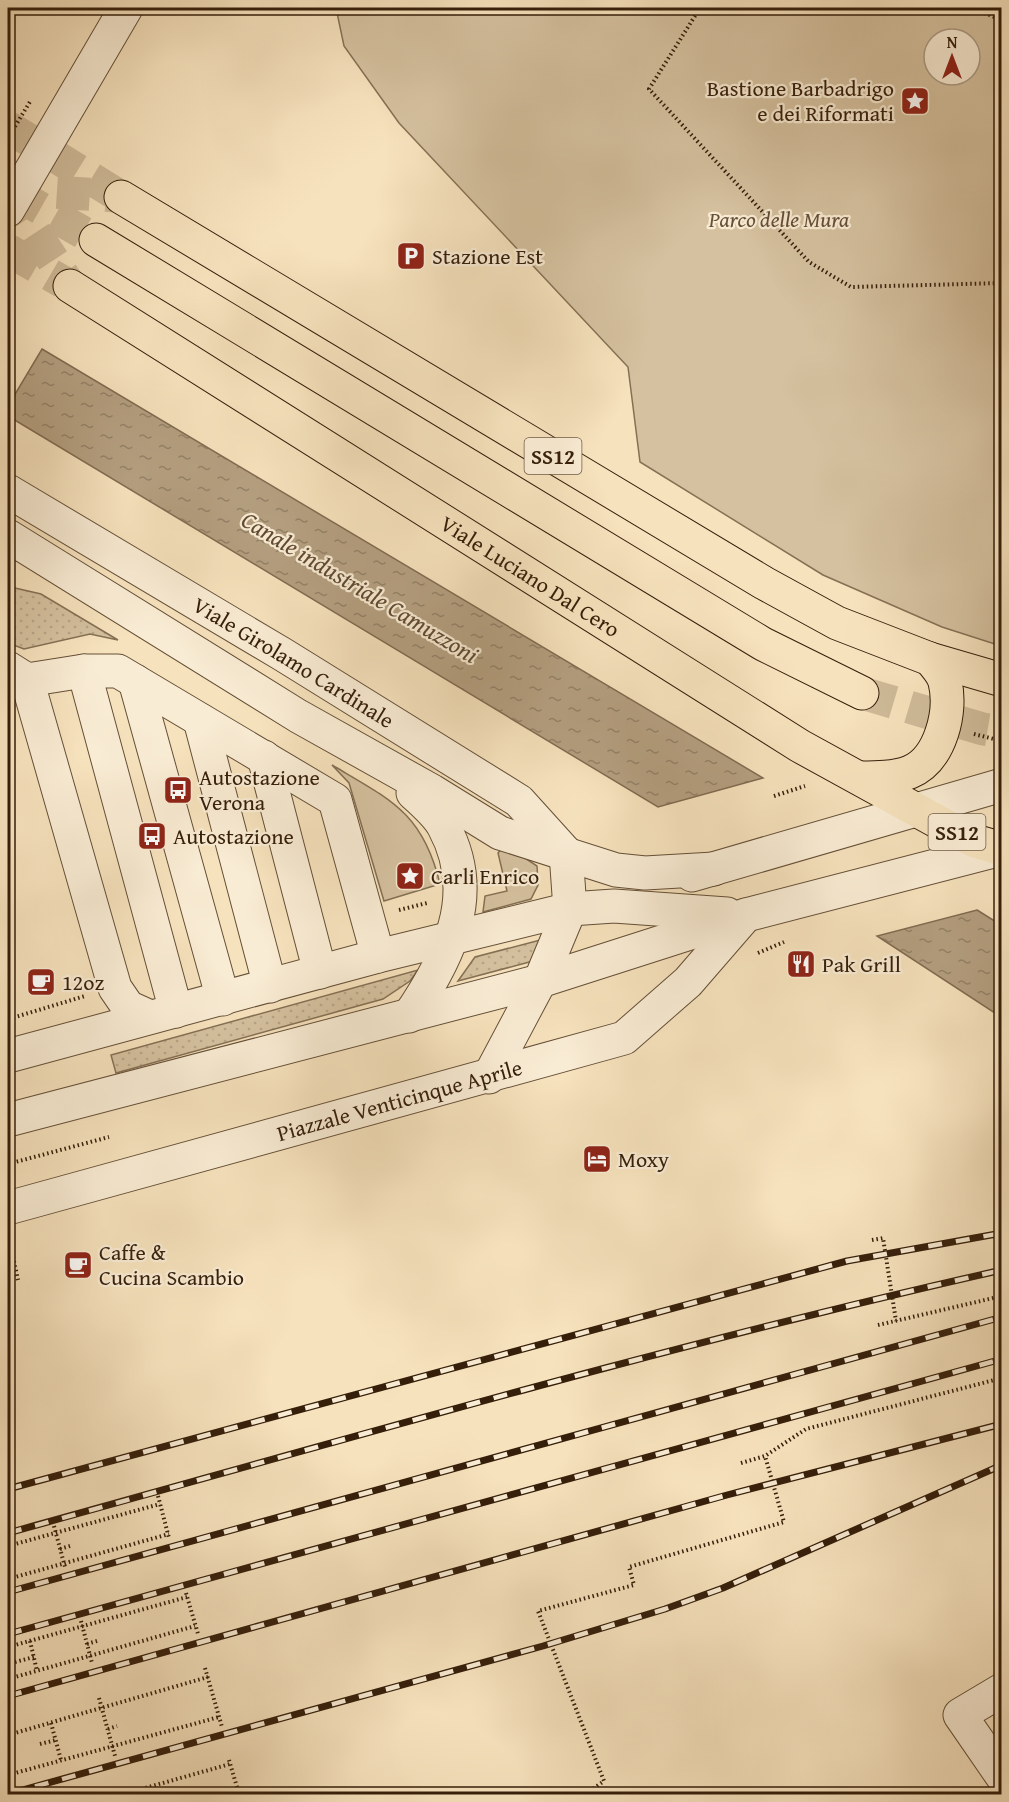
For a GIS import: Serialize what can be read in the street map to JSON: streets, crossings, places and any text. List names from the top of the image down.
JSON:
{
  "streets": {
    "main road": ["SS12", "Viale Luciano Dal Cero"],
    "street": ["Viale Girolamo Cardinale", "Piazzale Venticinque Aprile"]
  },
  "water": ["Canale industriale Camuzzoni"],
  "parks": ["Parco delle Mura"],
  "places": {
    "place": ["Bastione Barbadrigo e dei Riformati", "Carli Enrico"],
    "parking": ["Stazione Est"],
    "bus stop": ["Autostazione Verona", "Autostazione"],
    "restaurant": ["Pak Grill"],
    "cafe": ["12oz", "Caffe & Cucina Scambio"],
    "hotel": ["Moxy"]
  },
  "north": "top"
}
